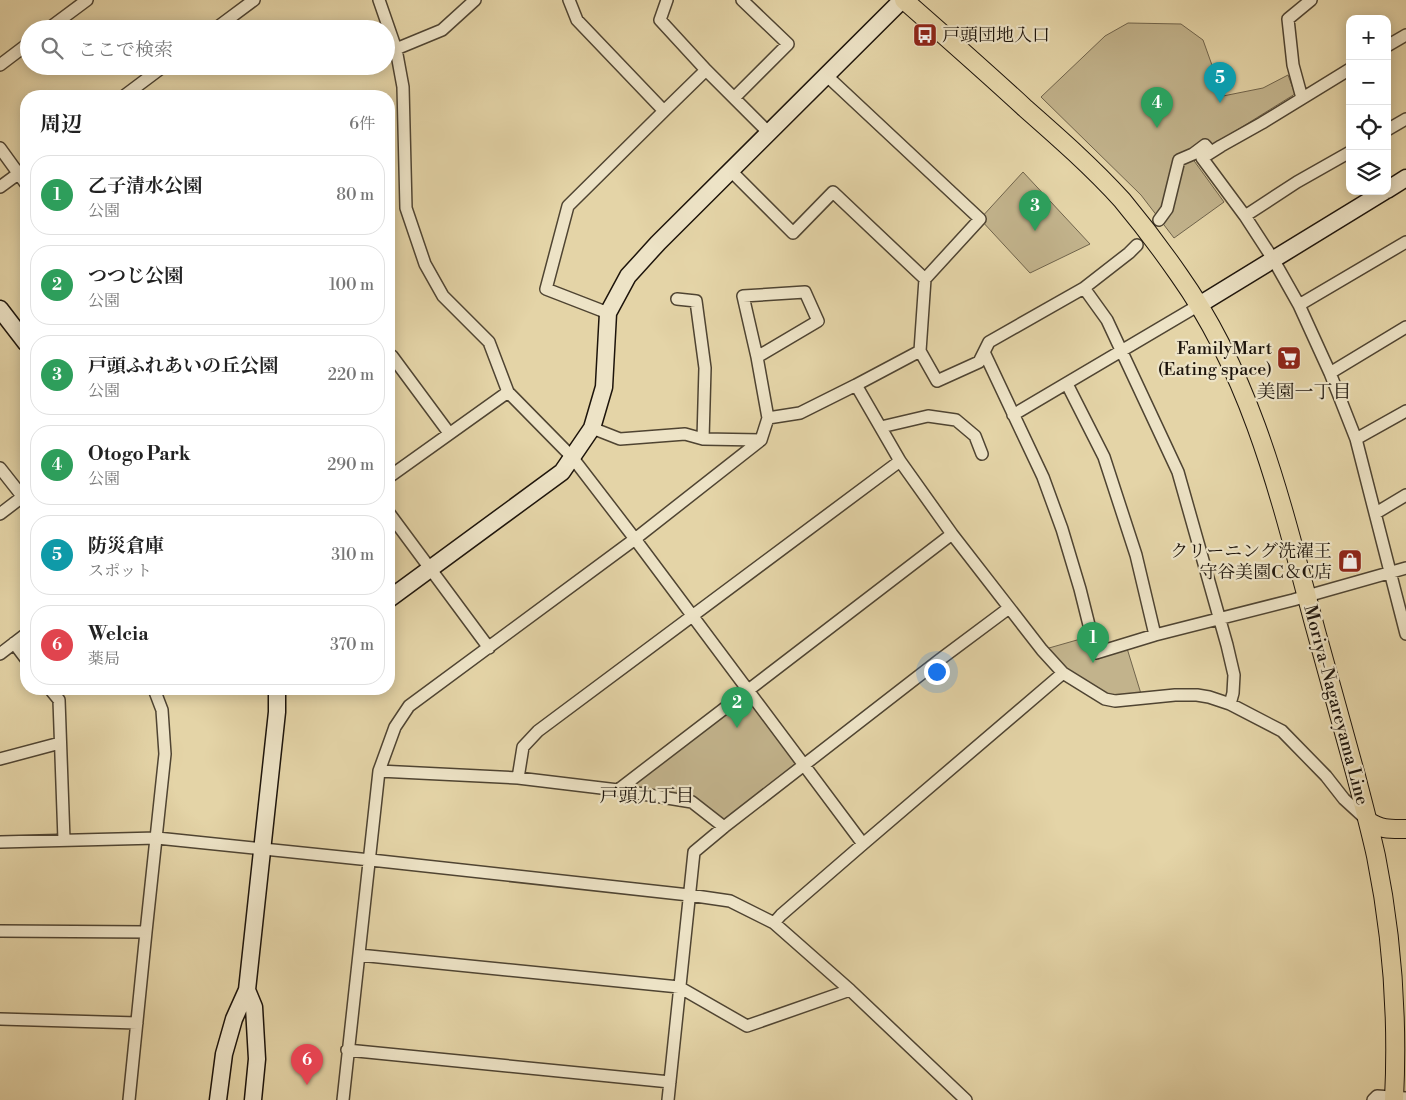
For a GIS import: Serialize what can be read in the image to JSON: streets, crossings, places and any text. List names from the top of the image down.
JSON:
{
  "streets": {
    "main road": ["Moriya-Nagareyama Line"]
  },
  "districts": ["美園一丁目", "戸頭九丁目"],
  "places": {
    "bus stop": ["戸頭団地入口"],
    "supermarket": ["FamilyMart (Eating space)"],
    "shop": ["クリーニング洗濯王 守谷美園C＆C店"]
  },
  "page": {
    "map_buttons": ["+", "−"],
    "search": "ここで検索",
    "pins": [
      "5",
      "4",
      "3",
      "1",
      "2",
      "6"
    ],
    "heading": ["周辺", "6件"],
    "list": [
      {
        "mark": "1",
        "name": "乙子清水公園",
        "note": "公園",
        "value": "80 m"
      },
      {
        "mark": "2",
        "name": "つつじ公園",
        "note": "公園",
        "value": "100 m"
      },
      {
        "mark": "3",
        "name": "戸頭ふれあいの丘公園",
        "note": "公園",
        "value": "220 m"
      },
      {
        "mark": "4",
        "name": "Otogo Park",
        "note": "公園",
        "value": "290 m"
      },
      {
        "mark": "5",
        "name": "防災倉庫",
        "note": "スポット",
        "value": "310 m"
      },
      {
        "mark": "6",
        "name": "Welcia",
        "note": "薬局",
        "value": "370 m"
      }
    ]
  }
}
